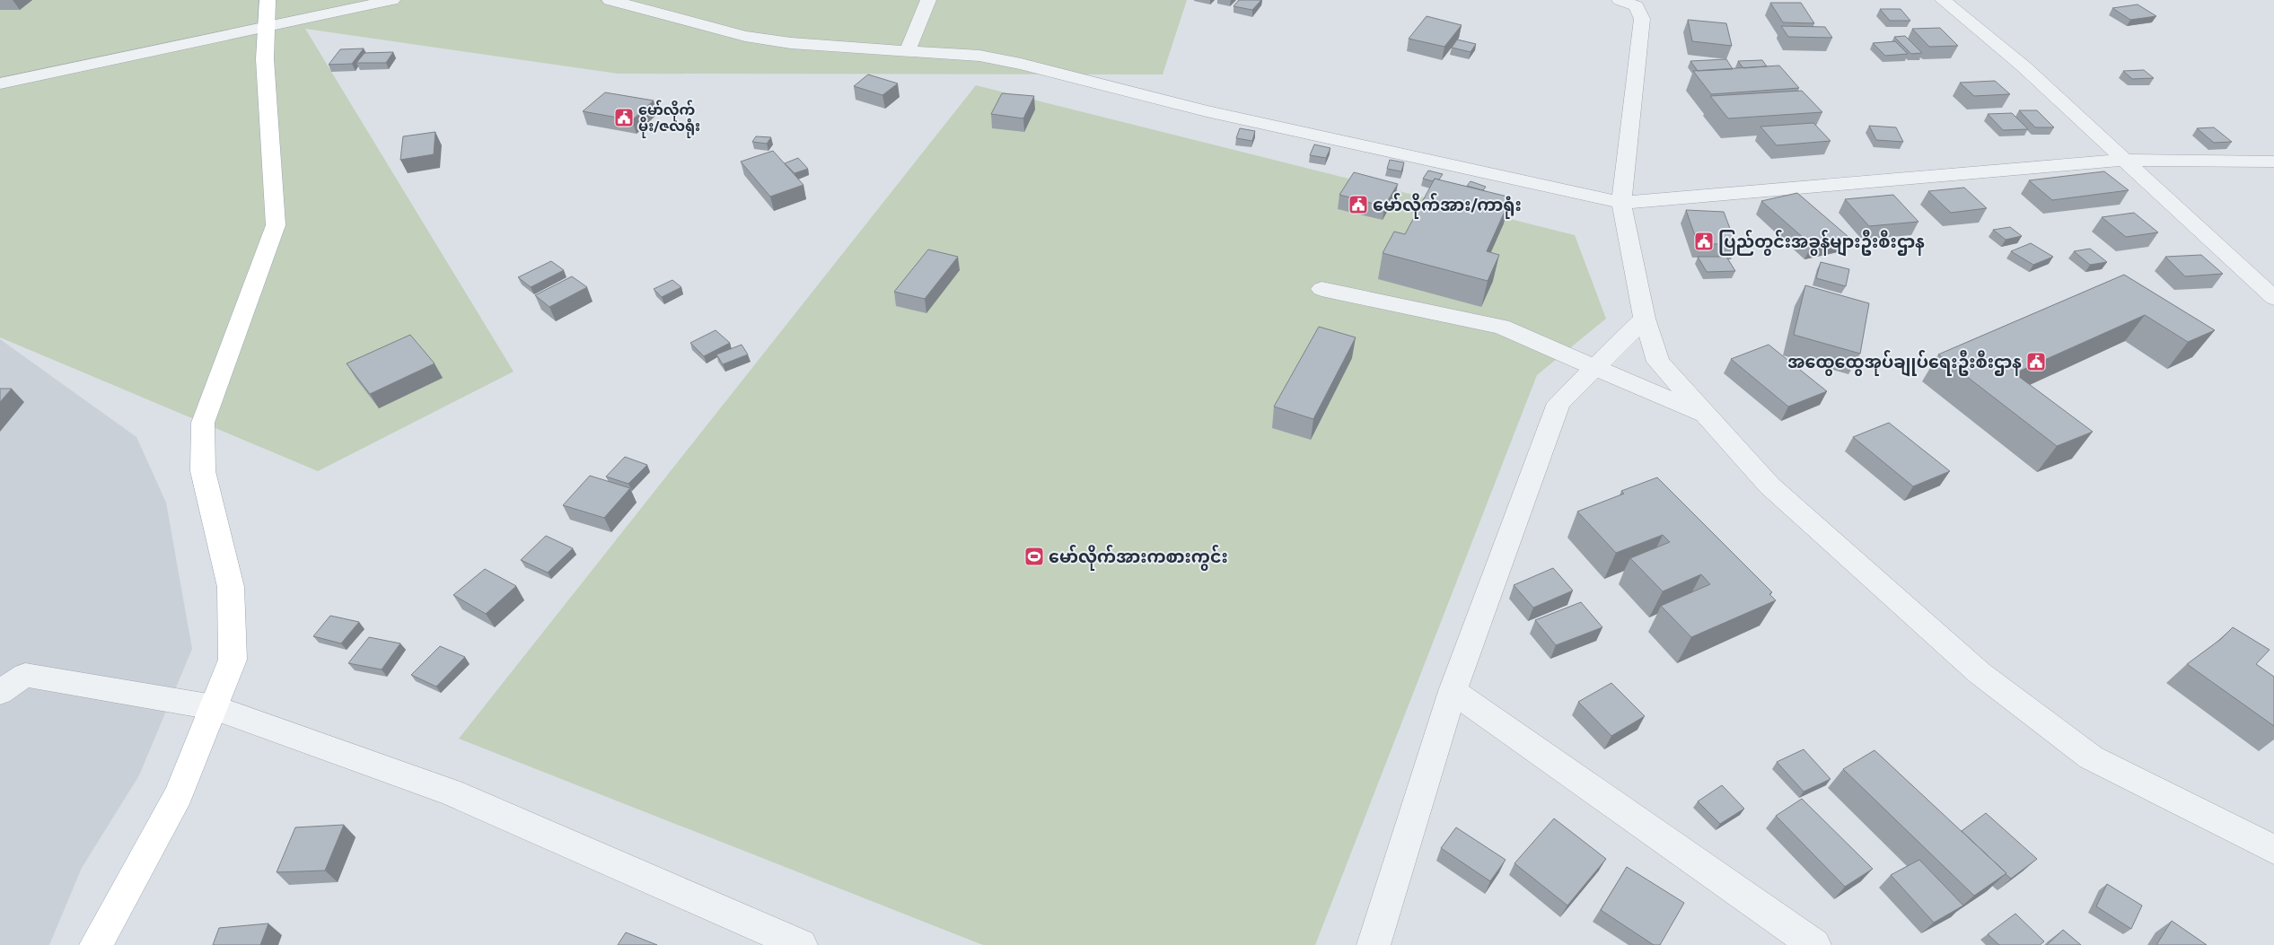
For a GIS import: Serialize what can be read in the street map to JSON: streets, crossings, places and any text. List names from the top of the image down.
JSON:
{
  "places": {
    "public building": [
      "မော်လိုက် မိုး/ဇလရုံး",
      "မော်လိုက်အား/ကာရုံး",
      "ပြည်တွင်းအခွန်များဦးစီးဌာန",
      "အထွေထွေအုပ်ချုပ်ရေးဦးစီးဌာန"
    ],
    "sports": ["မော်လိုက်အားကစားကွင်း"]
  }
}
